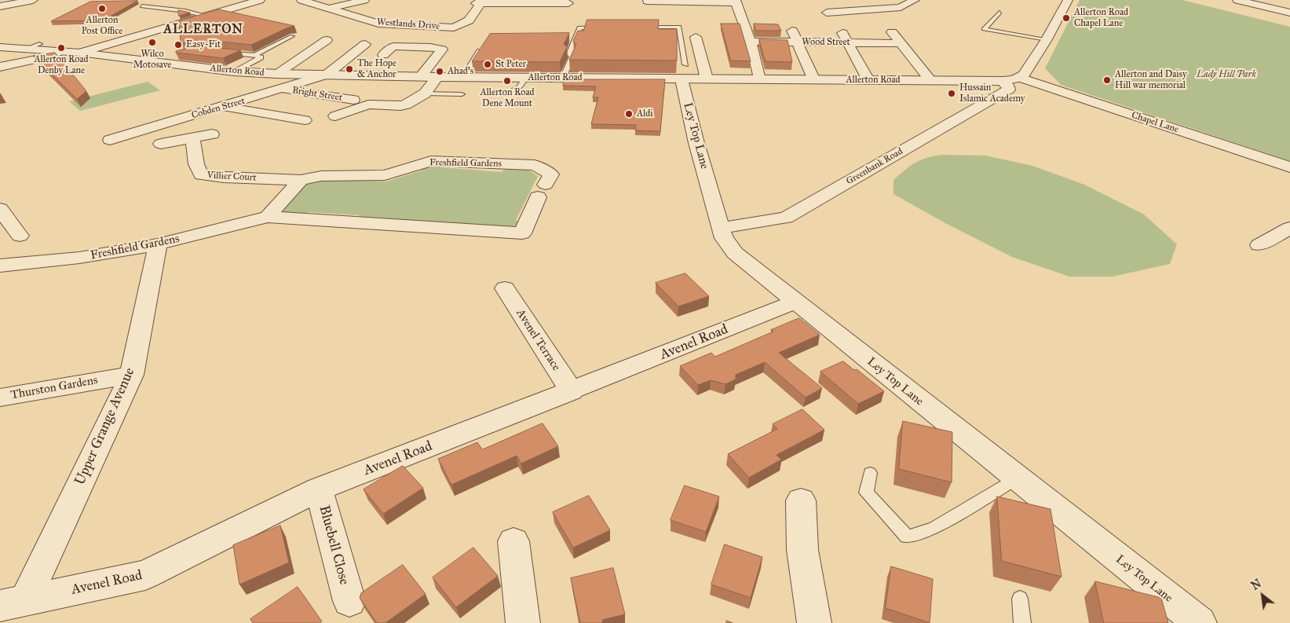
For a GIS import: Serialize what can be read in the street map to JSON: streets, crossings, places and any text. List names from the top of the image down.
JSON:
{
  "streets": {
    "street": [
      "Westlands Drive",
      "Wood Street",
      "Allerton Road",
      "Bright Street",
      "Cobden Street",
      "Chapel Lane",
      "Ley Top Lane",
      "Freshfield Gardens",
      "Greenbank Road",
      "Villier Court",
      "Avenel Terrace",
      "Avenel Road",
      "Thurston Gardens",
      "Upper Grange Avenue",
      "Bluebell Close"
    ]
  },
  "crossings": [
    ["Allerton Road", "Cobden Street"],
    ["Allerton Road", "Chapel Lane"],
    ["Allerton Road", "Ley Top Lane"],
    ["Allerton Road", "Greenbank Road"],
    ["Bright Street", "Cobden Street"],
    ["Ley Top Lane", "Greenbank Road"],
    ["Ley Top Lane", "Avenel Road"],
    ["Freshfield Gardens", "Villier Court"],
    ["Freshfield Gardens", "Upper Grange Avenue"],
    ["Avenel Terrace", "Avenel Road"],
    ["Avenel Road", "Upper Grange Avenue"],
    ["Avenel Road", "Bluebell Close"],
    ["Thurston Gardens", "Upper Grange Avenue"]
  ],
  "districts": ["ALLERTON"],
  "parks": ["Lady Hill Park"],
  "places": [
    "Allerton Post Office",
    "Allerton Road Chapel Lane",
    "Wilco Motosave",
    "Easy-Fit",
    "Allerton Road Denby Lane",
    "St Peter",
    "The Hope & Anchor",
    "Ahad's",
    "Allerton and Daisy Hill war memorial",
    "Allerton Road Dene Mount",
    "Hussain Islamic Academy",
    "Aldi"
  ],
  "north": "top left"
}
